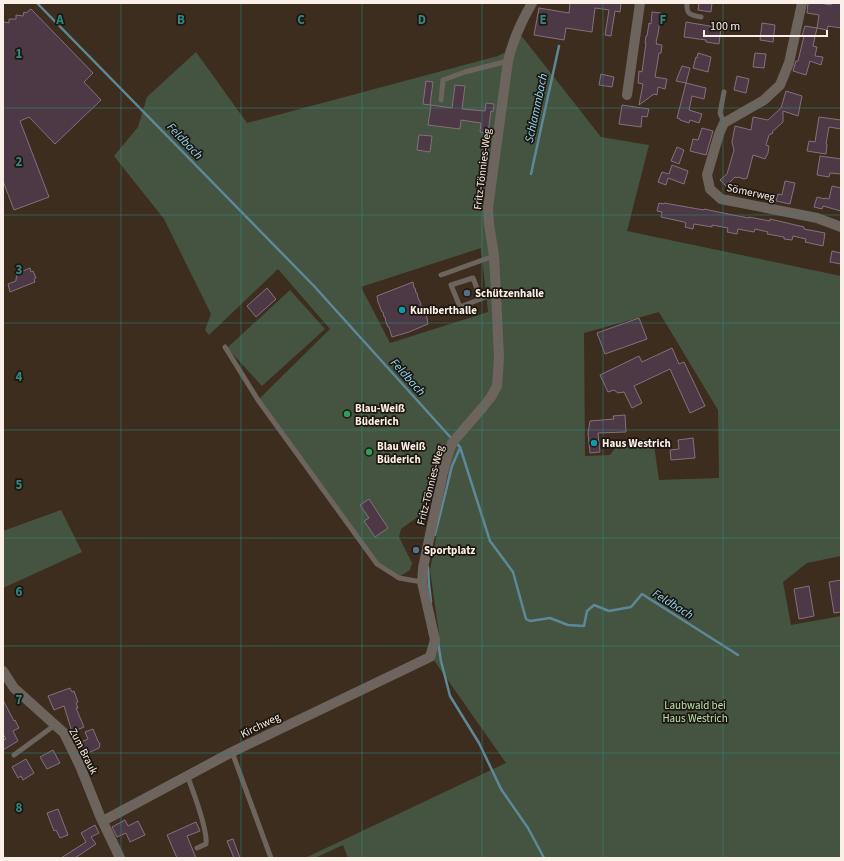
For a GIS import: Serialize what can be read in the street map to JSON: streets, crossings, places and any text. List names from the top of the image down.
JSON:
{
  "streets": {
    "street": [
      "Fritz-Tönnies-Weg",
      "Sömerweg",
      "Kirchweg",
      "Zum Brauk"
    ]
  },
  "crossings": [
    ["Fritz-Tönnies-Weg", "Kirchweg"],
    ["Kirchweg", "Zum Brauk"]
  ],
  "water": ["Schlammbach", "Feldbach"],
  "parks": ["Laubwald bei Haus Westrich"],
  "places": [
    "Schützenhalle",
    "Kuniberthalle",
    "Blau-Weiß Büderich",
    "Haus Westrich",
    "Blau Weiß Büderich",
    "Sportplatz"
  ],
  "scale_bar": "100 m",
  "grid": {
    "columns": [
      "A",
      "B",
      "C",
      "D",
      "E",
      "F"
    ],
    "rows": [
      "1",
      "2",
      "3",
      "4",
      "5",
      "6",
      "7",
      "8"
    ]
  }
}
